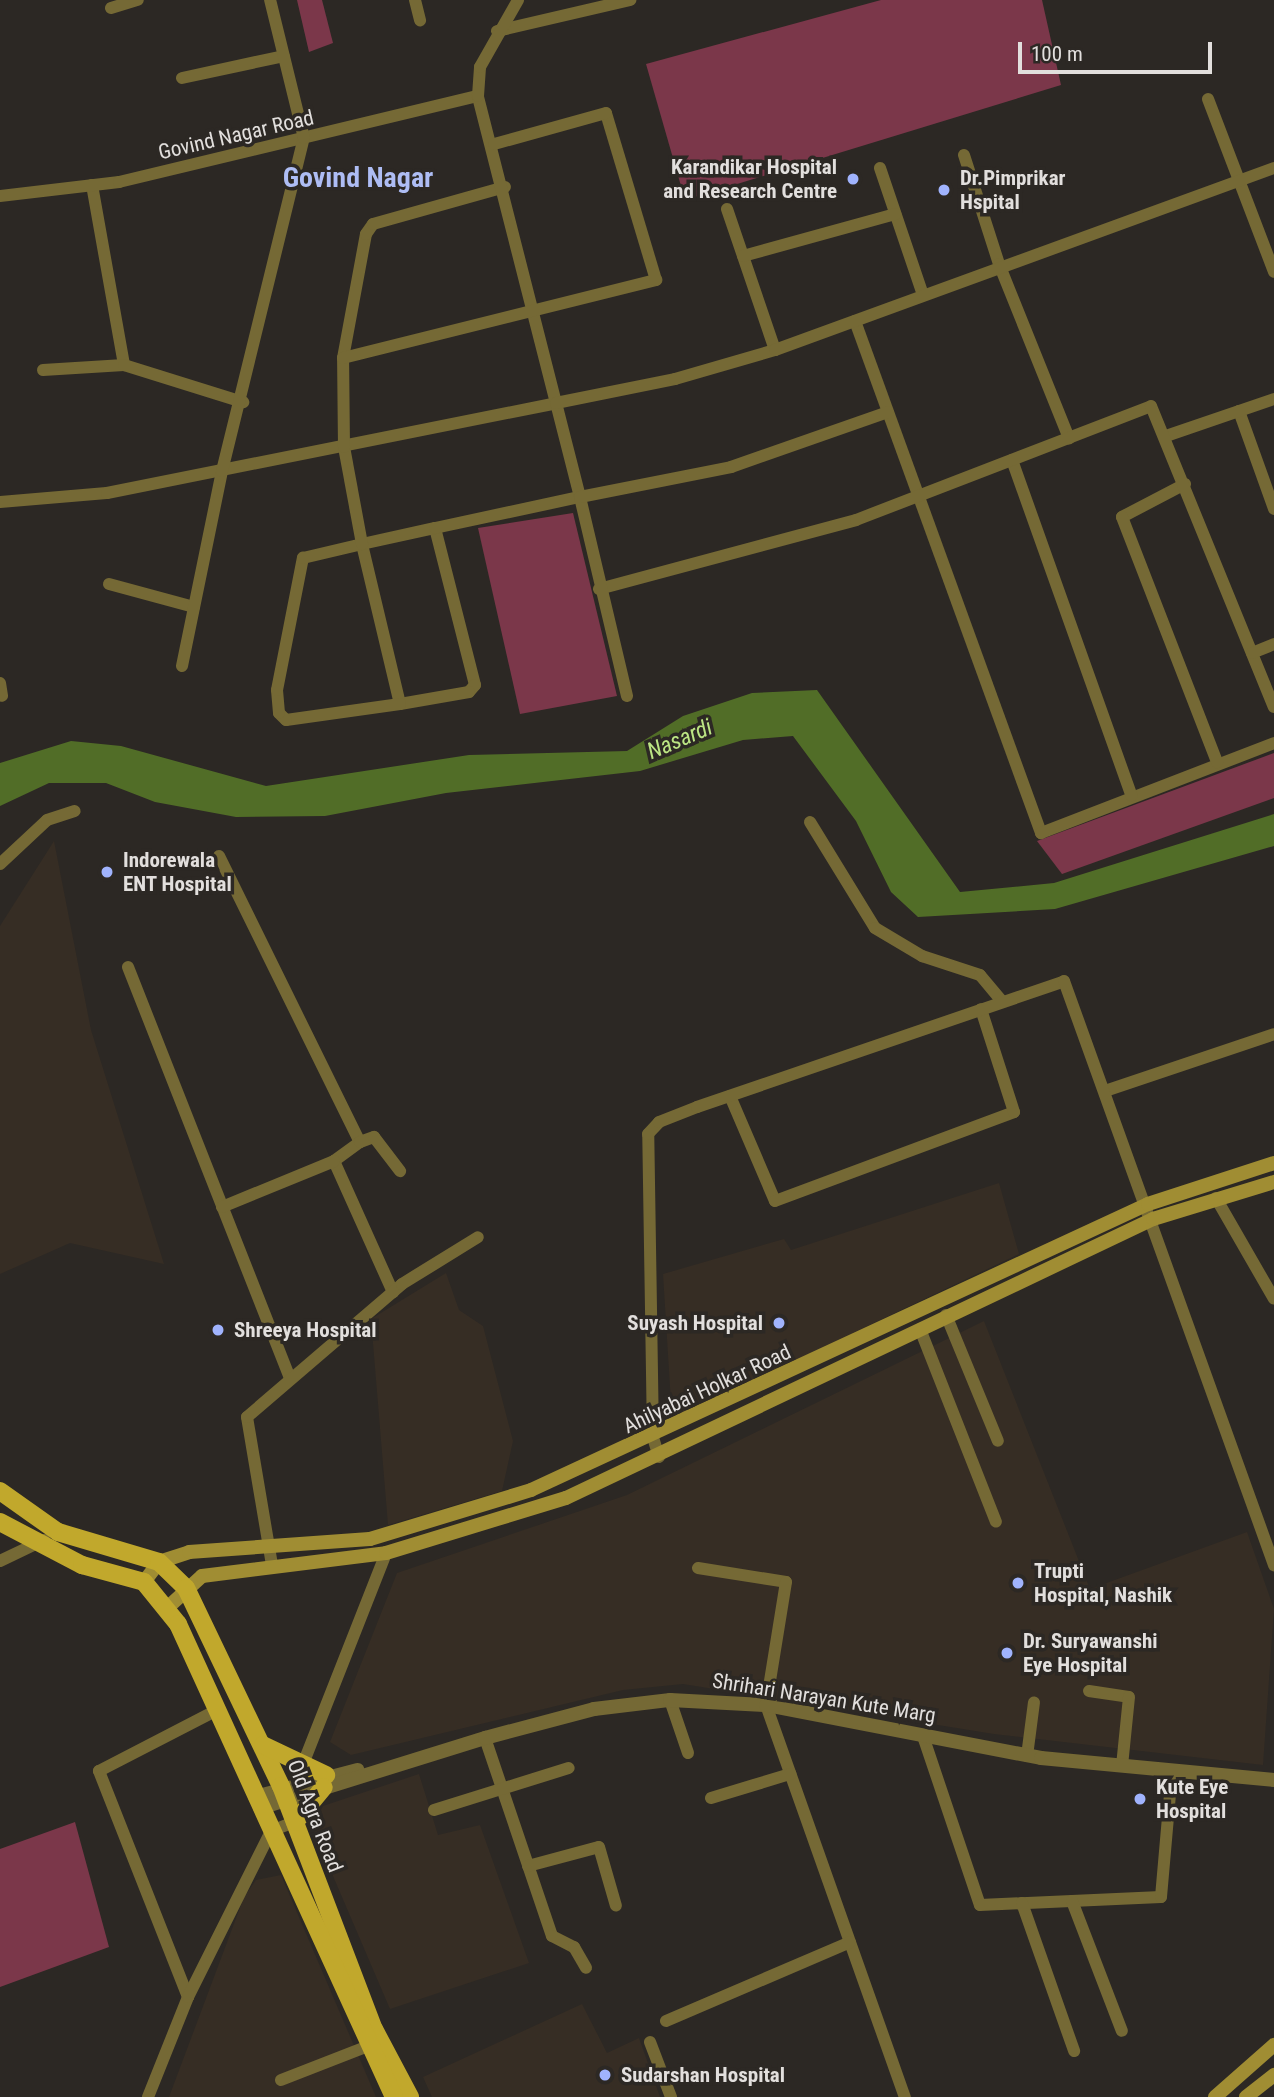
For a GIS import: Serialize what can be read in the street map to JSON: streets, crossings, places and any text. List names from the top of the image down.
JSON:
{
  "streets": {
    "main road": ["Ahilyabai Holkar Road", "Old Agra Road"],
    "street": ["Govind Nagar Road", "Shrihari Narayan Kute Marg"]
  },
  "crossings": [
    ["Ahilyabai Holkar Road", "Old Agra Road"],
    ["Shrihari Narayan Kute Marg", "Old Agra Road"]
  ],
  "districts": ["Govind Nagar"],
  "water": ["Nasardi"],
  "places": [
    "Karandikar Hospital and Research Centre",
    "Dr.Pimprikar Hspital",
    "Indorewala ENT Hospital",
    "Suyash Hospital",
    "Shreeya Hospital",
    "Trupti Hospital, Nashik",
    "Dr. Suryawanshi Eye Hospital",
    "Kute Eye Hospital",
    "Sudarshan Hospital"
  ],
  "scale_bar": "100 m"
}
